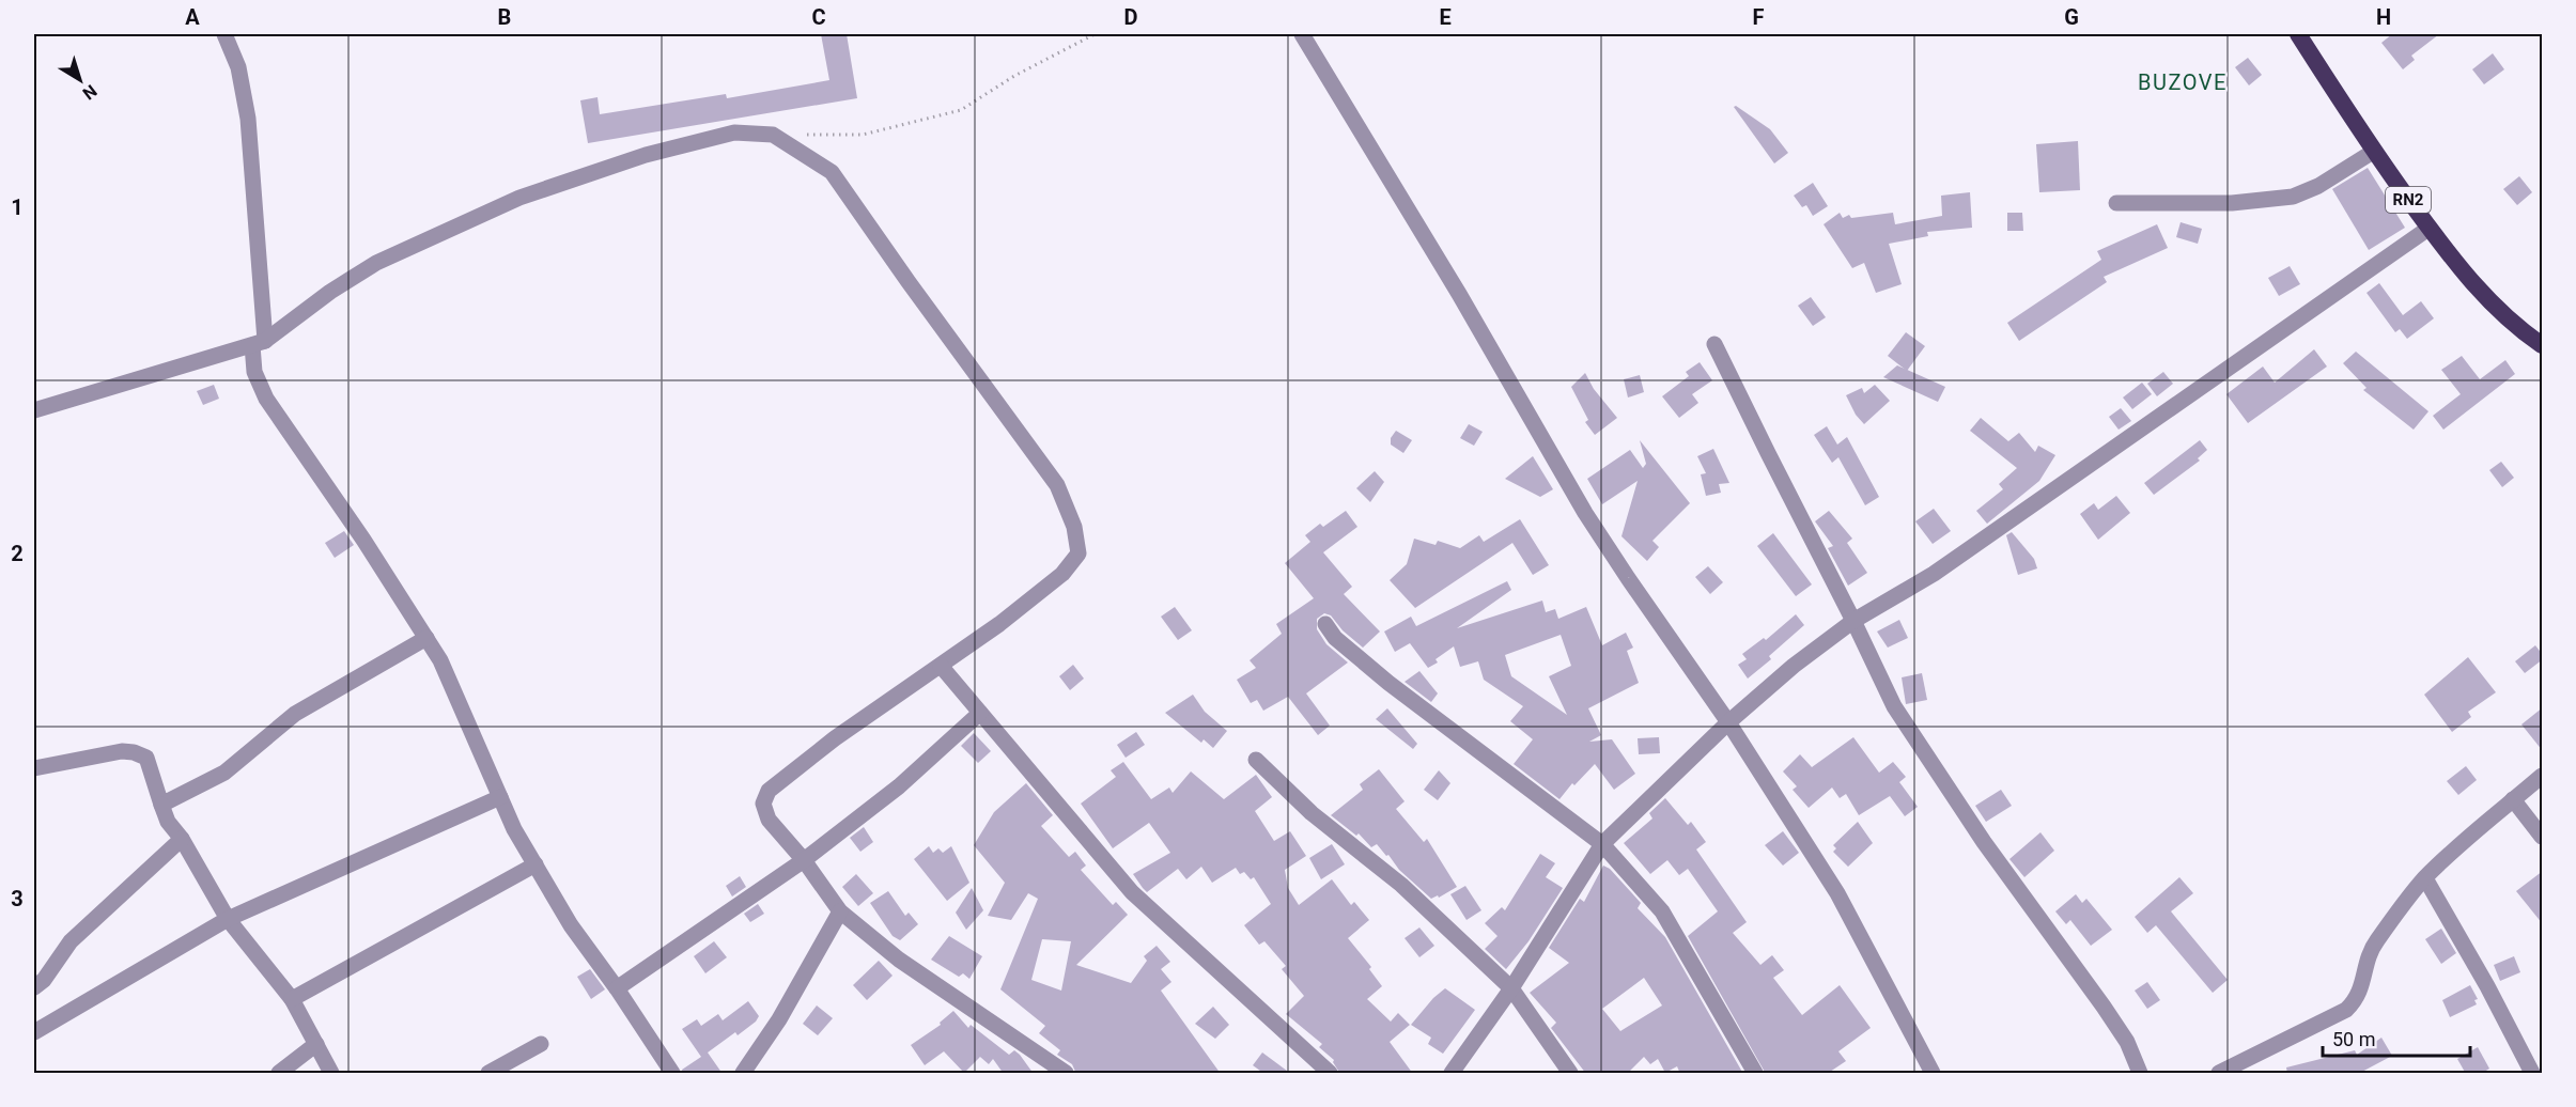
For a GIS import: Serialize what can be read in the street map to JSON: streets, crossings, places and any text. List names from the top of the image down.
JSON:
{
  "streets": {
    "highway": ["RN2"]
  },
  "districts": ["BUZOVE"],
  "scale_bar": "50 m",
  "north": "bottom right",
  "grid": {
    "columns": [
      "A",
      "B",
      "C",
      "D",
      "E",
      "F",
      "G",
      "H"
    ],
    "rows": ["1", "2", "3"]
  }
}
